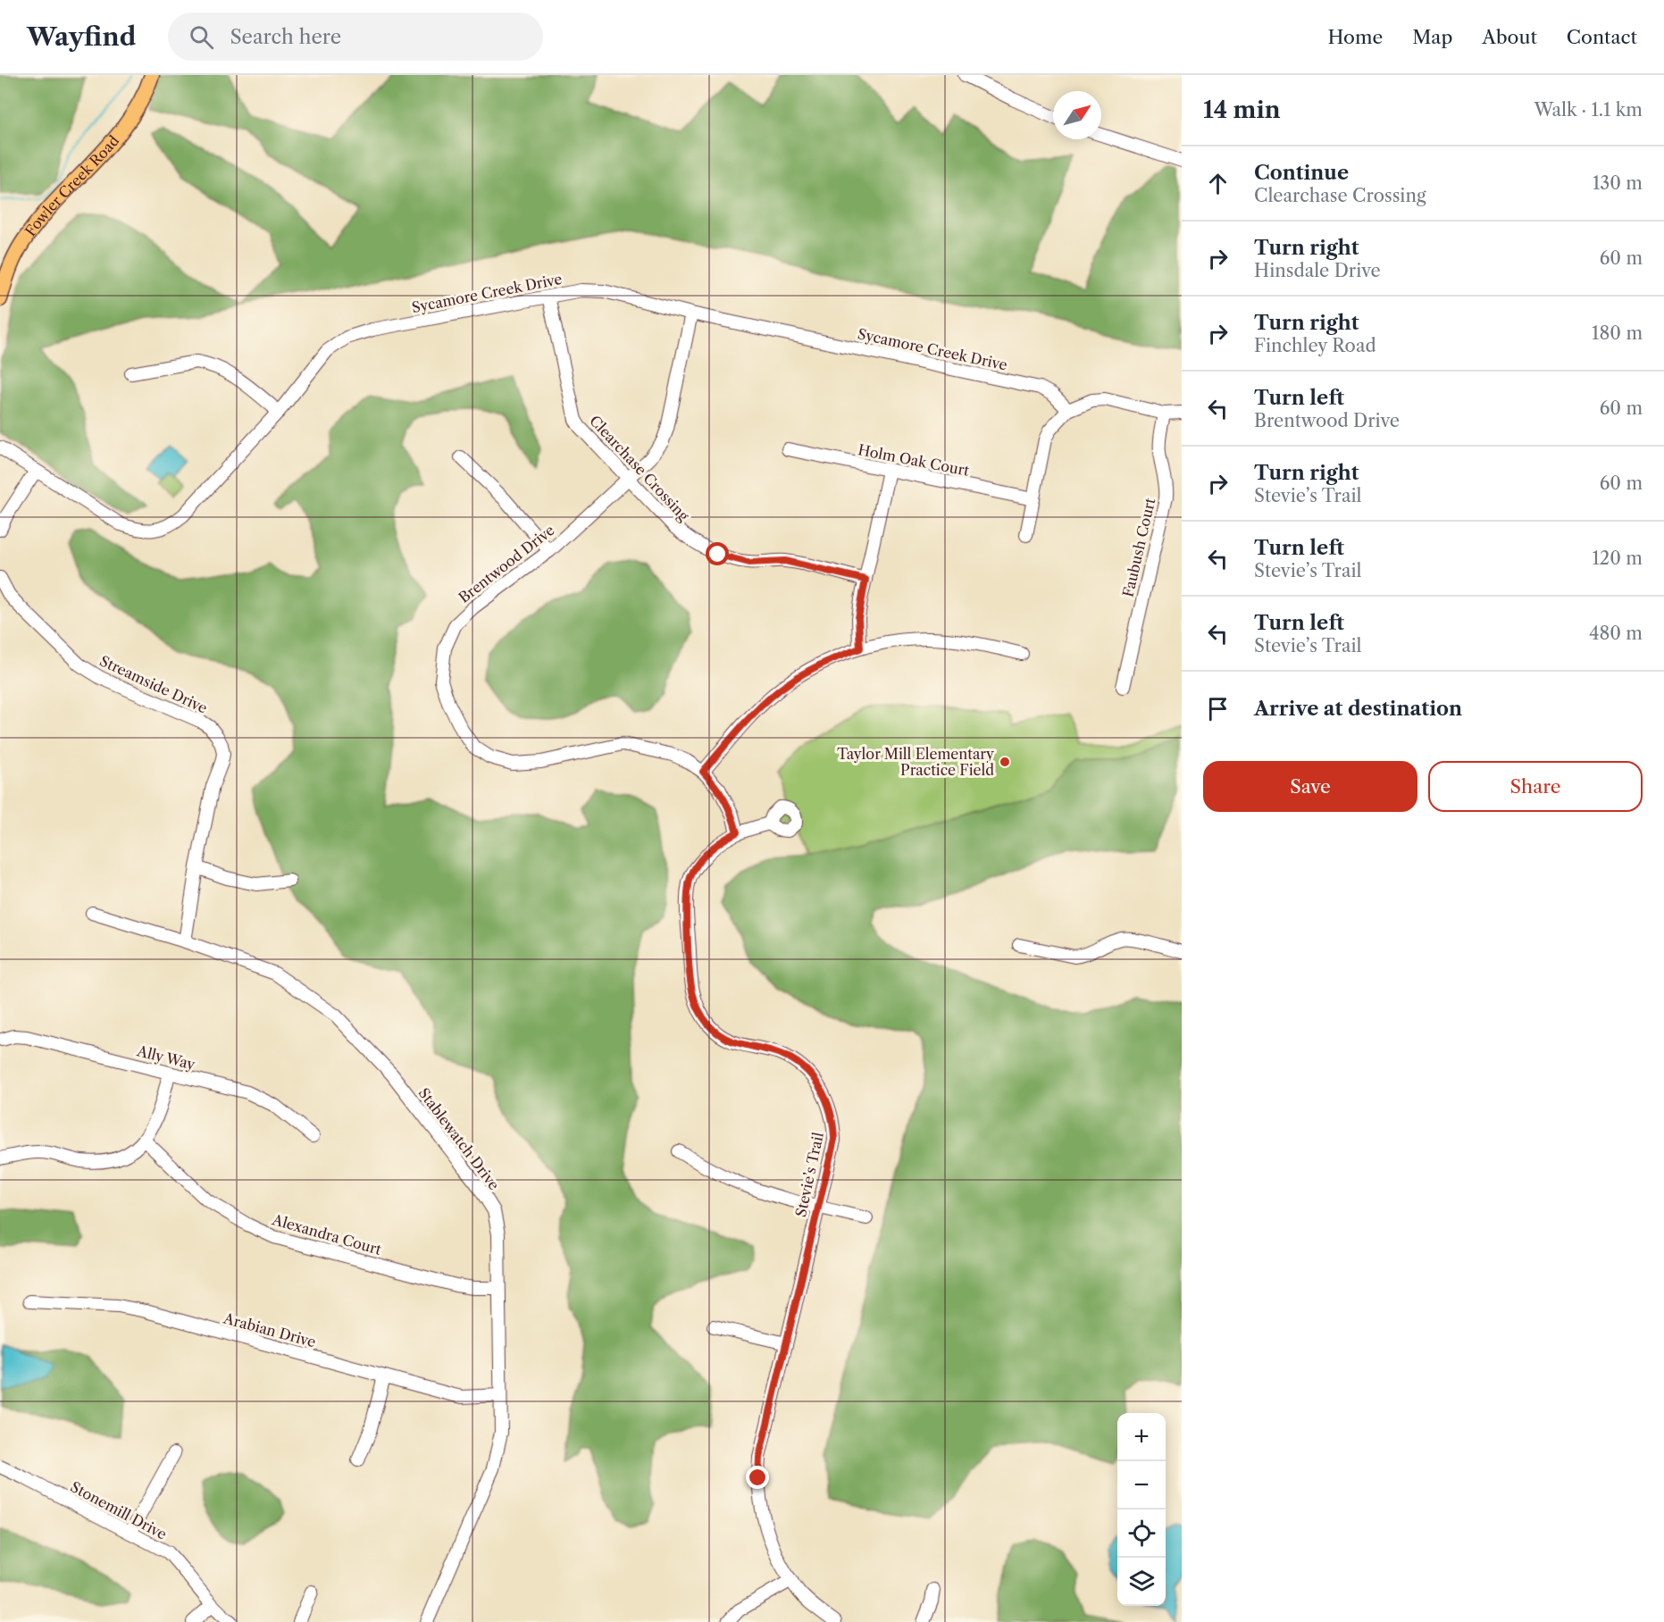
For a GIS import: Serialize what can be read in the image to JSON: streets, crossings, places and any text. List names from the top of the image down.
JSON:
{
  "streets": {
    "main road": ["Fowler Creek Road"],
    "street": [
      "Sycamore Creek Drive",
      "Holm Oak Court",
      "Clearchase Crossing",
      "Faubush Court",
      "Brentwood Drive",
      "Streamside Drive",
      "Ally Way",
      "Stablewatch Drive",
      "Stevie’s Trail",
      "Alexandra Court",
      "Arabian Drive",
      "Stonemill Drive"
    ]
  },
  "crossings": [
    ["Sycamore Creek Drive", "Clearchase Crossing"],
    ["Sycamore Creek Drive", "Brentwood Drive"],
    ["Clearchase Crossing", "Brentwood Drive"],
    ["Brentwood Drive", "Stevie’s Trail"],
    ["Streamside Drive", "Stablewatch Drive"],
    ["Stablewatch Drive", "Alexandra Court"],
    ["Stablewatch Drive", "Arabian Drive"]
  ],
  "places": ["Taylor Mill Elementary Practice Field"],
  "north": "top right",
  "page": {
    "header": "Wayfind",
    "search": "Search here",
    "nav": [
      "Home",
      "Map",
      "About",
      "Contact"
    ],
    "heading": ["14 min", "Walk · 1.1 km"],
    "list": [
      ["Continue", "Clearchase Crossing", "130 m"],
      ["Turn right", "Hinsdale Drive", "60 m"],
      ["Turn right", "Finchley Road", "180 m"],
      ["Turn left", "Brentwood Drive", "60 m"],
      ["Turn right", "Stevie’s Trail", "60 m"],
      ["Turn left", "Stevie’s Trail", "120 m"],
      ["Turn left", "Stevie’s Trail", "480 m"],
      "Arrive at destination"
    ],
    "buttons": ["Save", "Share"],
    "map_buttons": ["+", "−"]
  }
}
